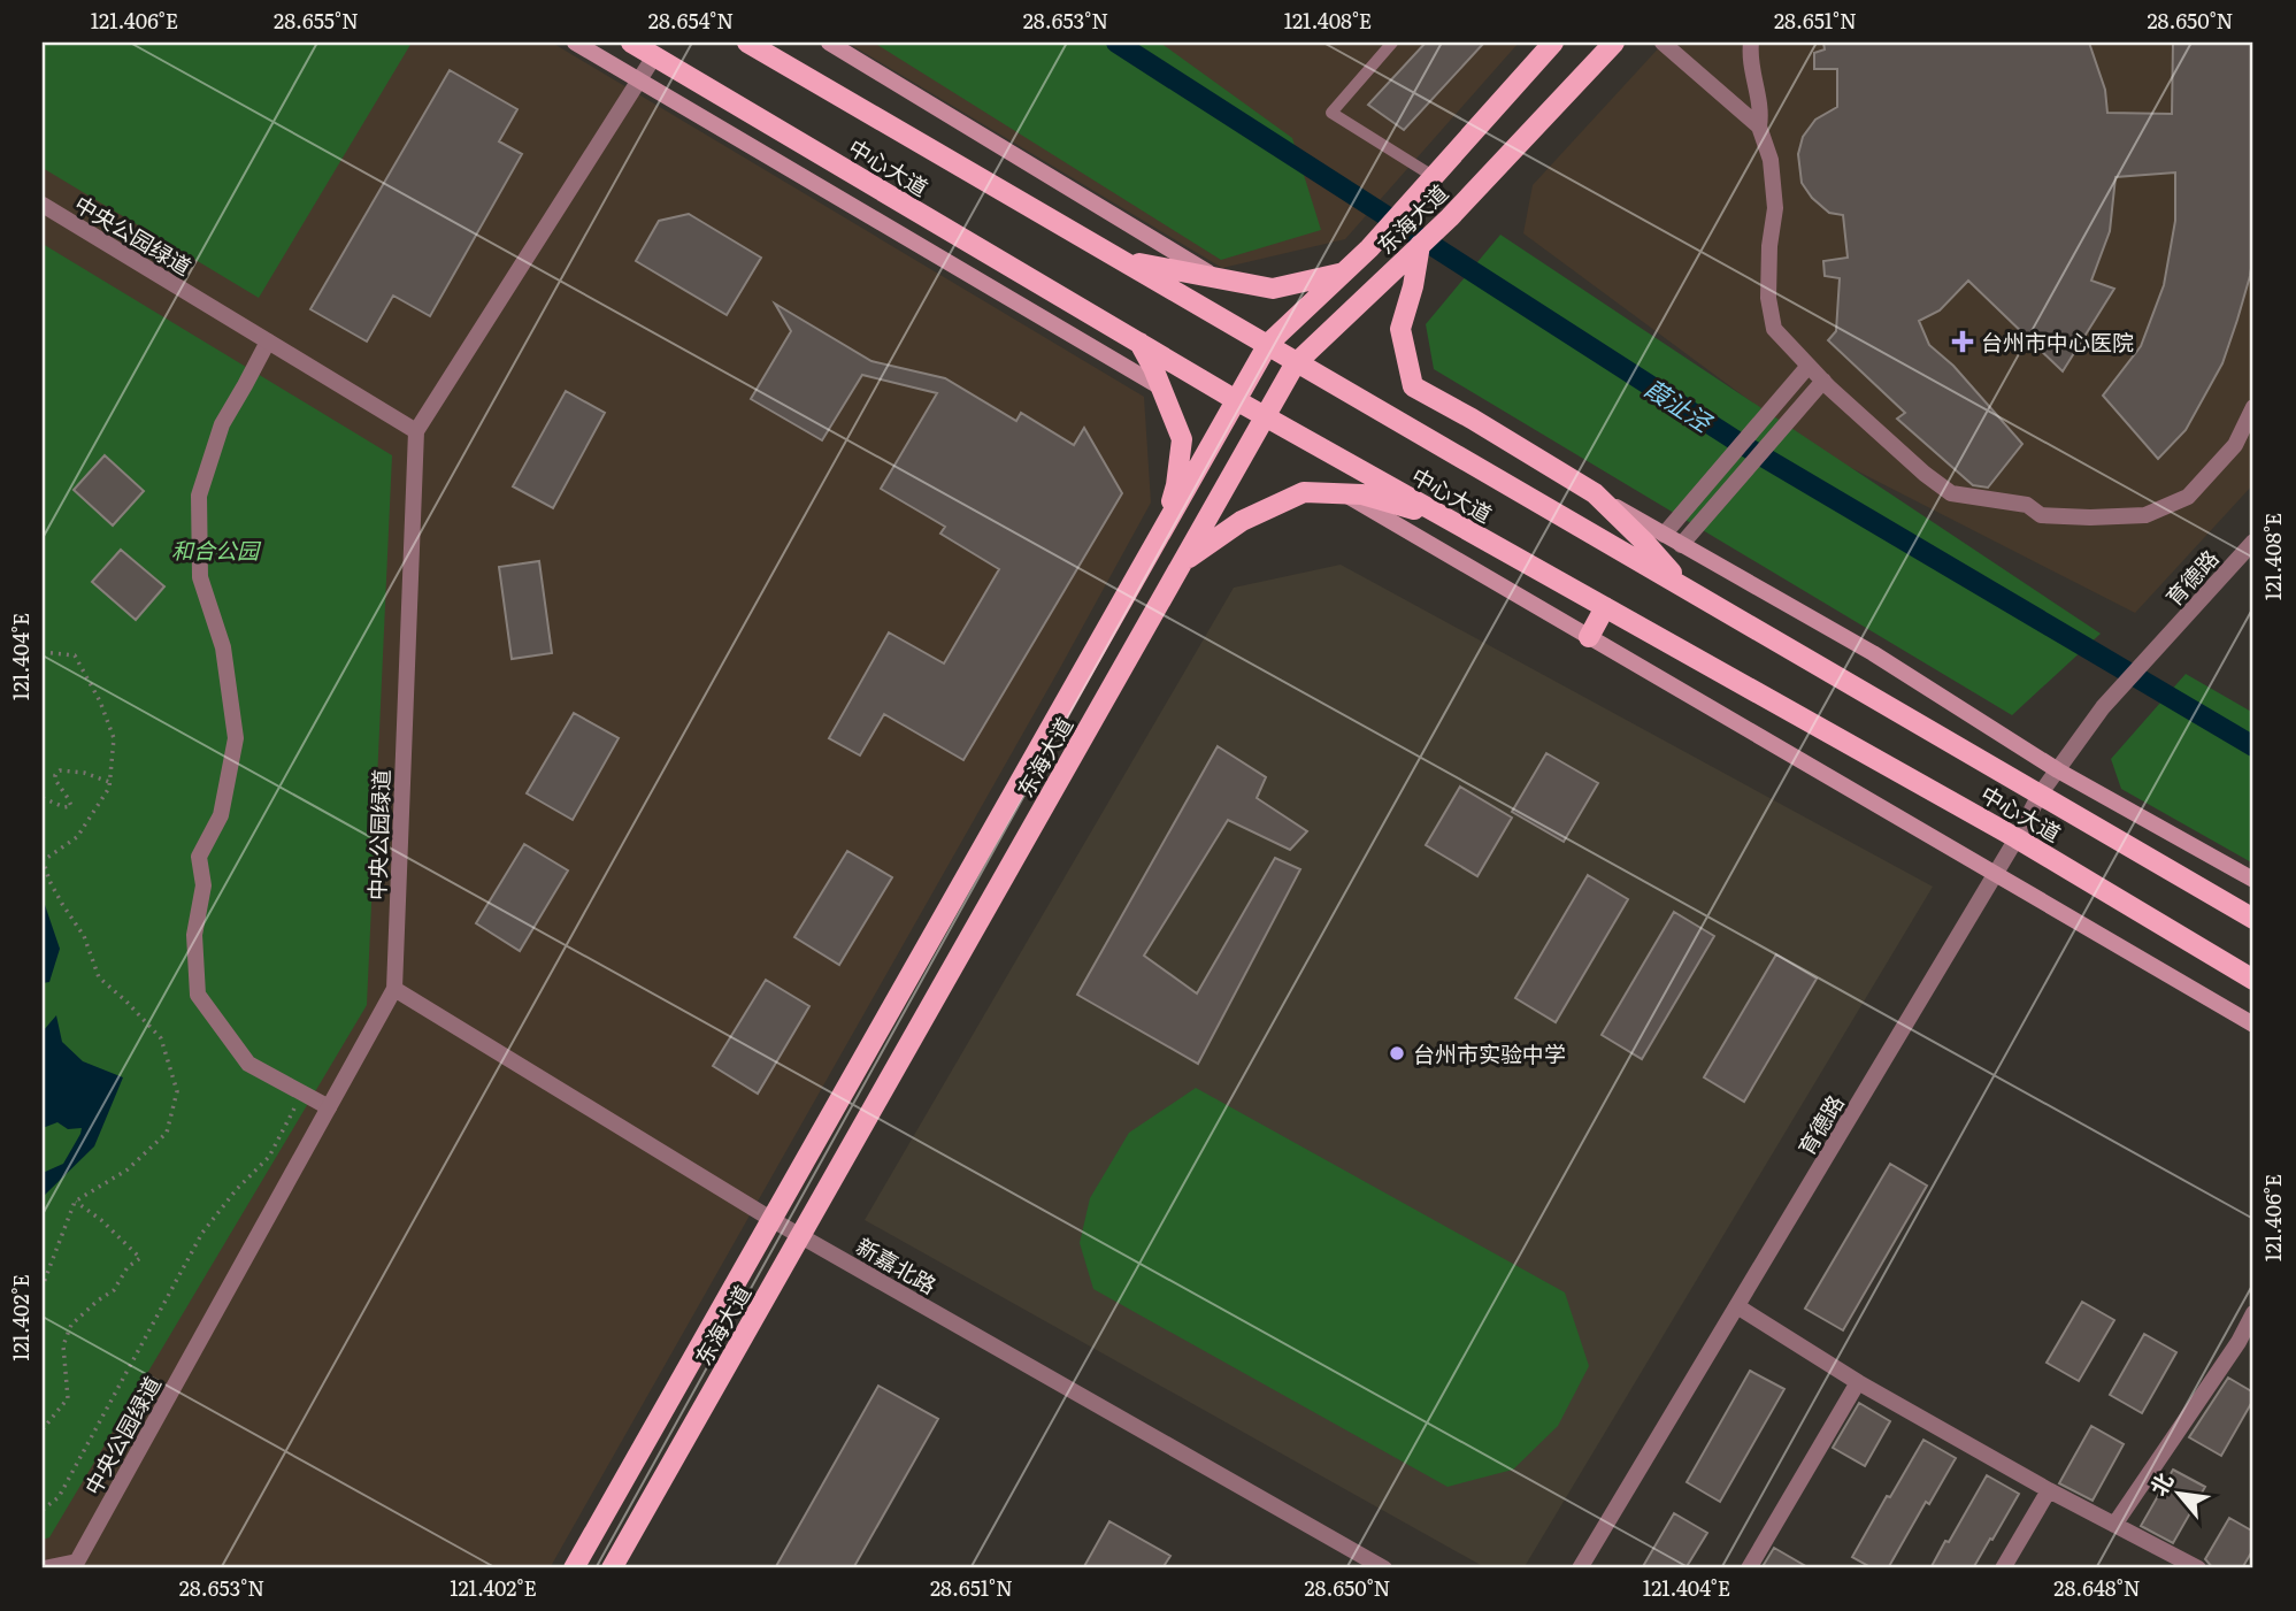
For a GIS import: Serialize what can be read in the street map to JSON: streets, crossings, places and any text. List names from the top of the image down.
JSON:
{
  "streets": {
    "main road": ["中心大道", "东海大道"],
    "street": ["中央公园绿道", "育德路", "新嘉北路"]
  },
  "crossings": [
    ["中心大道", "东海大道"],
    ["中心大道", "育德路"],
    ["东海大道", "新嘉北路"],
    ["中央公园绿道", "新嘉北路"]
  ],
  "water": ["葭沚泾"],
  "parks": ["和合公园"],
  "places": {
    "health": ["台州市中心医院"],
    "other": ["台州市实验中学"]
  },
  "north": "top left",
  "coordinates": [
    "121.406°E",
    "28.655°N",
    "28.654°N",
    "28.653°N",
    "121.408°E",
    "28.651°N",
    "28.650°N",
    "121.404°E",
    "121.402°E",
    "28.648°N"
  ]
}
